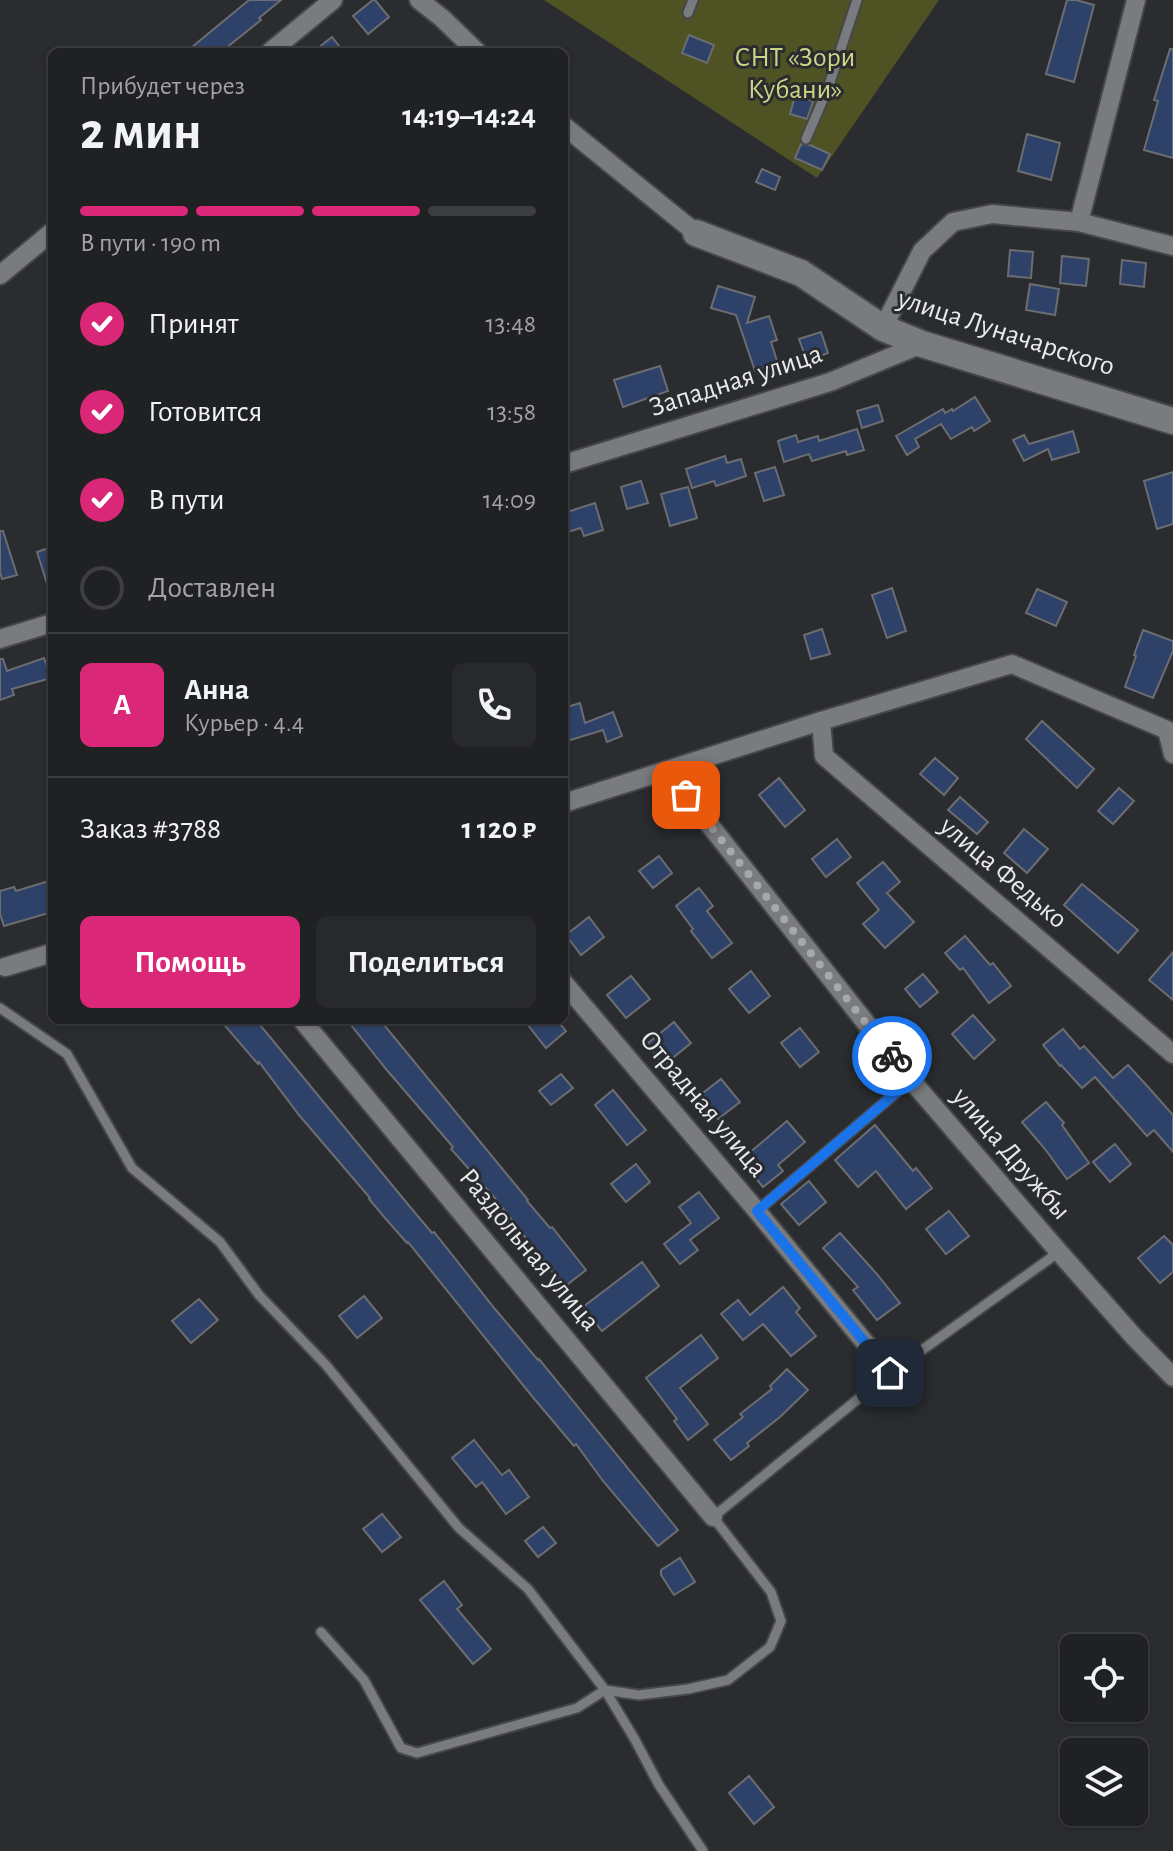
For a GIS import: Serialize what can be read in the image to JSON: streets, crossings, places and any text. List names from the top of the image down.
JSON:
{
  "streets": {
    "street": [
      "улица Луначарского",
      "Западная улица",
      "улица Федько",
      "Отрадная улица",
      "улица Дружбы",
      "Раздольная улица"
    ]
  },
  "crossings": [
    ["улица Луначарского", "Западная улица"]
  ],
  "parks": ["СНТ «Зори Кубани»"],
  "page": {
    "heading": ["2 мин", "Прибудет через", "14:19–14:24"],
    "panel": [
      "Анна",
      "Курьер · 4.4",
      "Заказ #3788",
      "1 120 ₽"
    ],
    "bar": "В пути · 190 m",
    "list": [
      ["Принят", "13:48"],
      ["Готовится", "13:58"],
      ["В пути", "14:09"],
      "Доставлен"
    ],
    "round": "А",
    "buttons": ["Помощь", "Поделиться"]
  }
}
